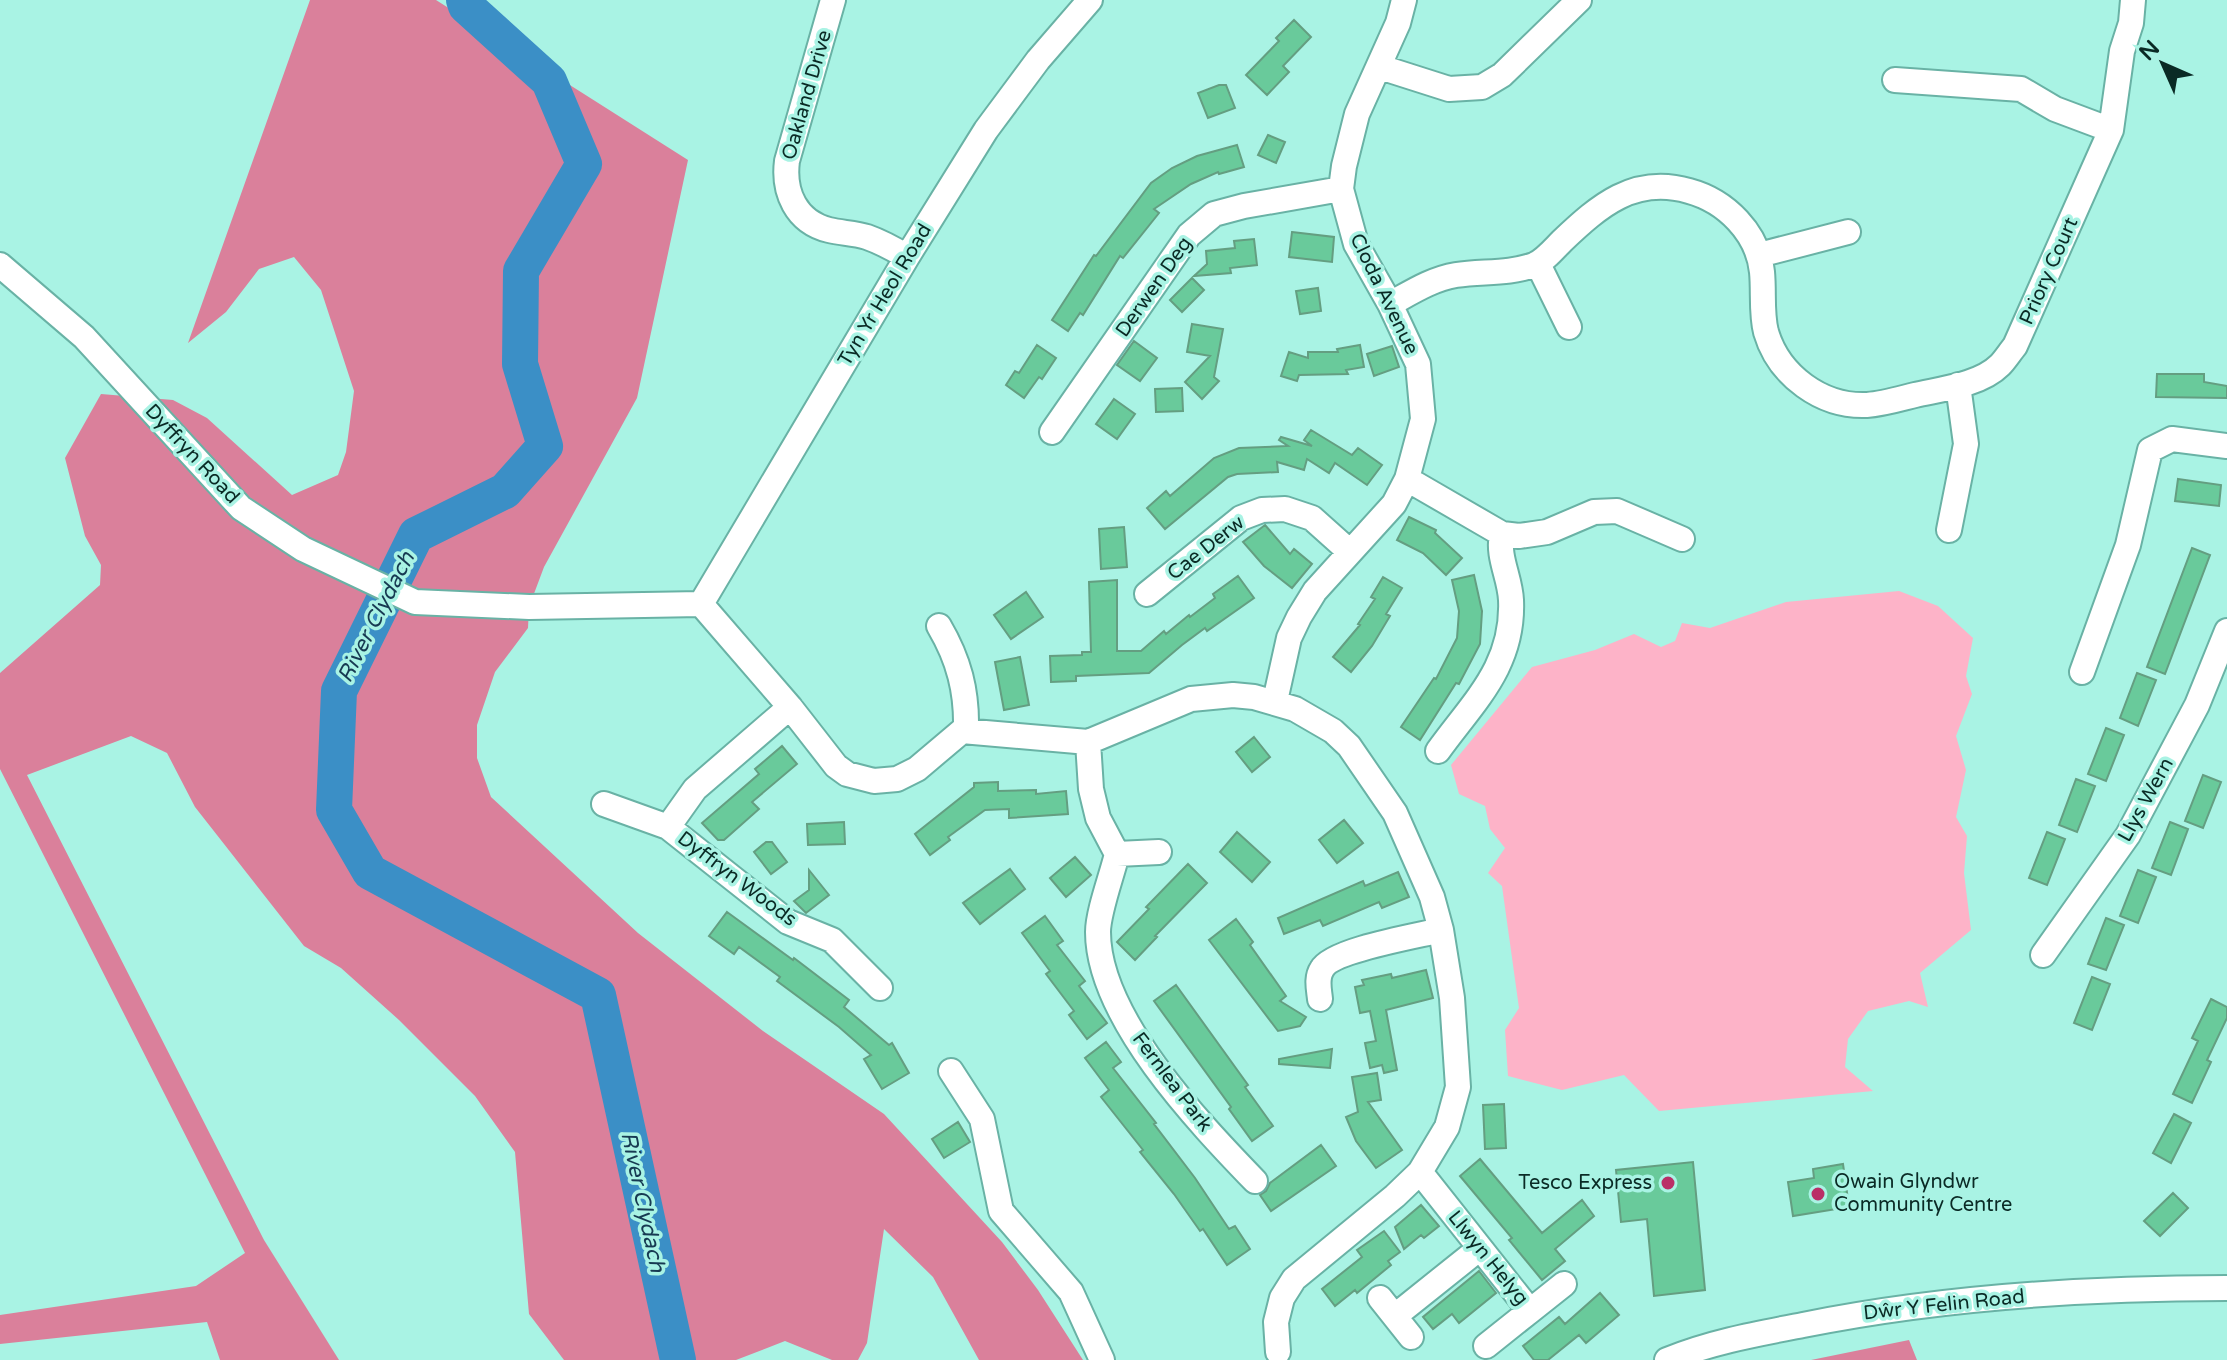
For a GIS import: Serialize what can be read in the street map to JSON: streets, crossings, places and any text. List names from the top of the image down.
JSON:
{
  "streets": {
    "street": [
      "Oakland Drive",
      "Priory Court",
      "Derwen Deg",
      "Cloda Avenue",
      "Tyn Yr Heol Road",
      "Dyffryn Road",
      "Cae Derw",
      "Llys Wern",
      "Dyffryn Woods",
      "Fernlea Park",
      "Llwyn Helyg",
      "Dŵr Y Felin Road"
    ]
  },
  "crossings": [
    ["Oakland Drive", "Tyn Yr Heol Road"],
    ["Derwen Deg", "Cloda Avenue"],
    ["Cloda Avenue", "Cae Derw"],
    ["Tyn Yr Heol Road", "Dyffryn Road"]
  ],
  "water": ["River Clydach"],
  "places": ["Tesco Express", "Owain Glyndwr Community Centre"],
  "north": "top left"
}
